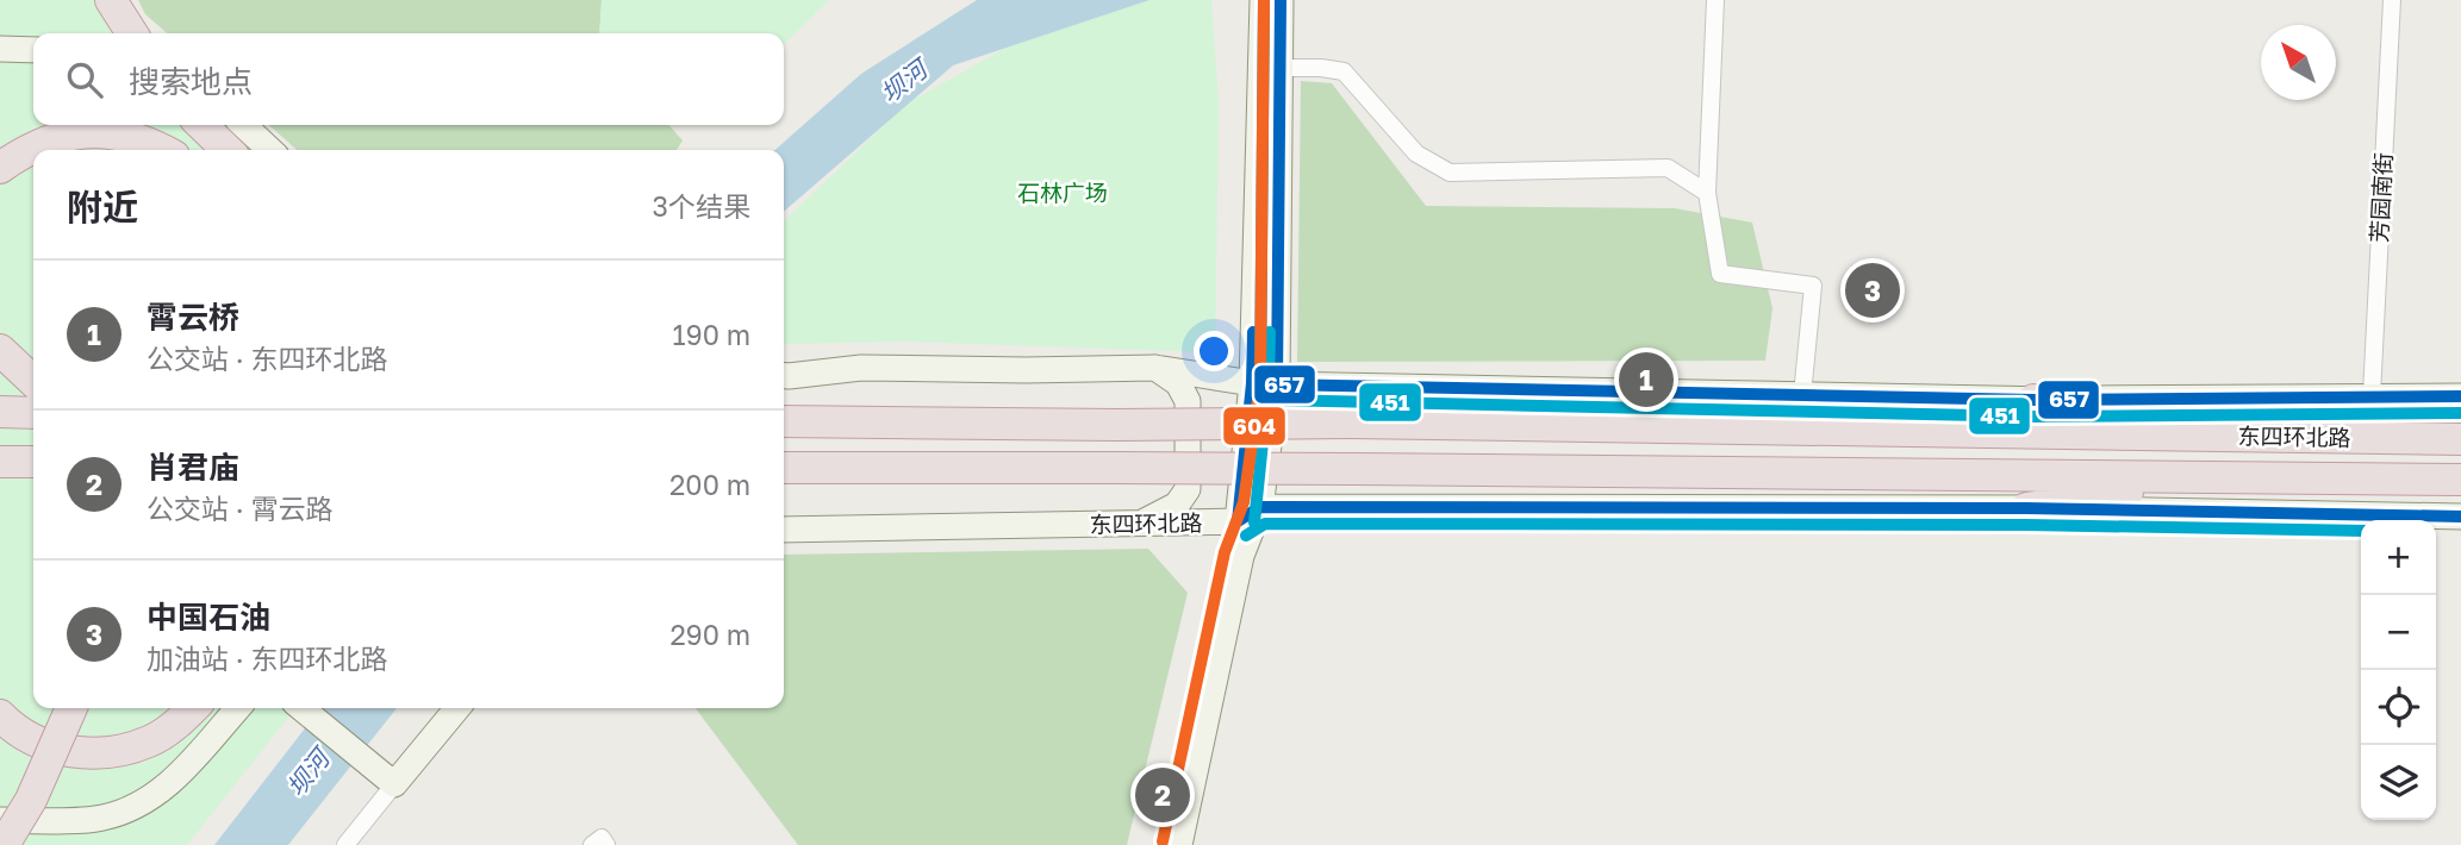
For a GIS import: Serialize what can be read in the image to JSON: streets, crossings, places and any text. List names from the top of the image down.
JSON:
{
  "streets": {
    "highway": ["东四环北路"],
    "street": ["芳园南街"]
  },
  "crossings": [
    ["芳园南街", "东四环北路"]
  ],
  "water": ["坝河"],
  "parks": ["石林广场"],
  "lines": ["transit line 657", "transit line 451", "transit line 604"],
  "north": "top left",
  "page": {
    "search": "搜索地点",
    "heading": ["附近", "3个结果"],
    "pins": ["3", "1", "2"],
    "list": [
      {
        "mark": "1",
        "name": "霄云桥",
        "note": "公交站 · 东四环北路",
        "value": "190 m"
      },
      {
        "mark": "2",
        "name": "肖君庙",
        "note": "公交站 · 霄云路",
        "value": "200 m"
      },
      {
        "mark": "3",
        "name": "中国石油",
        "note": "加油站 · 东四环北路",
        "value": "290 m"
      }
    ],
    "map_buttons": ["+", "−"]
  }
}
